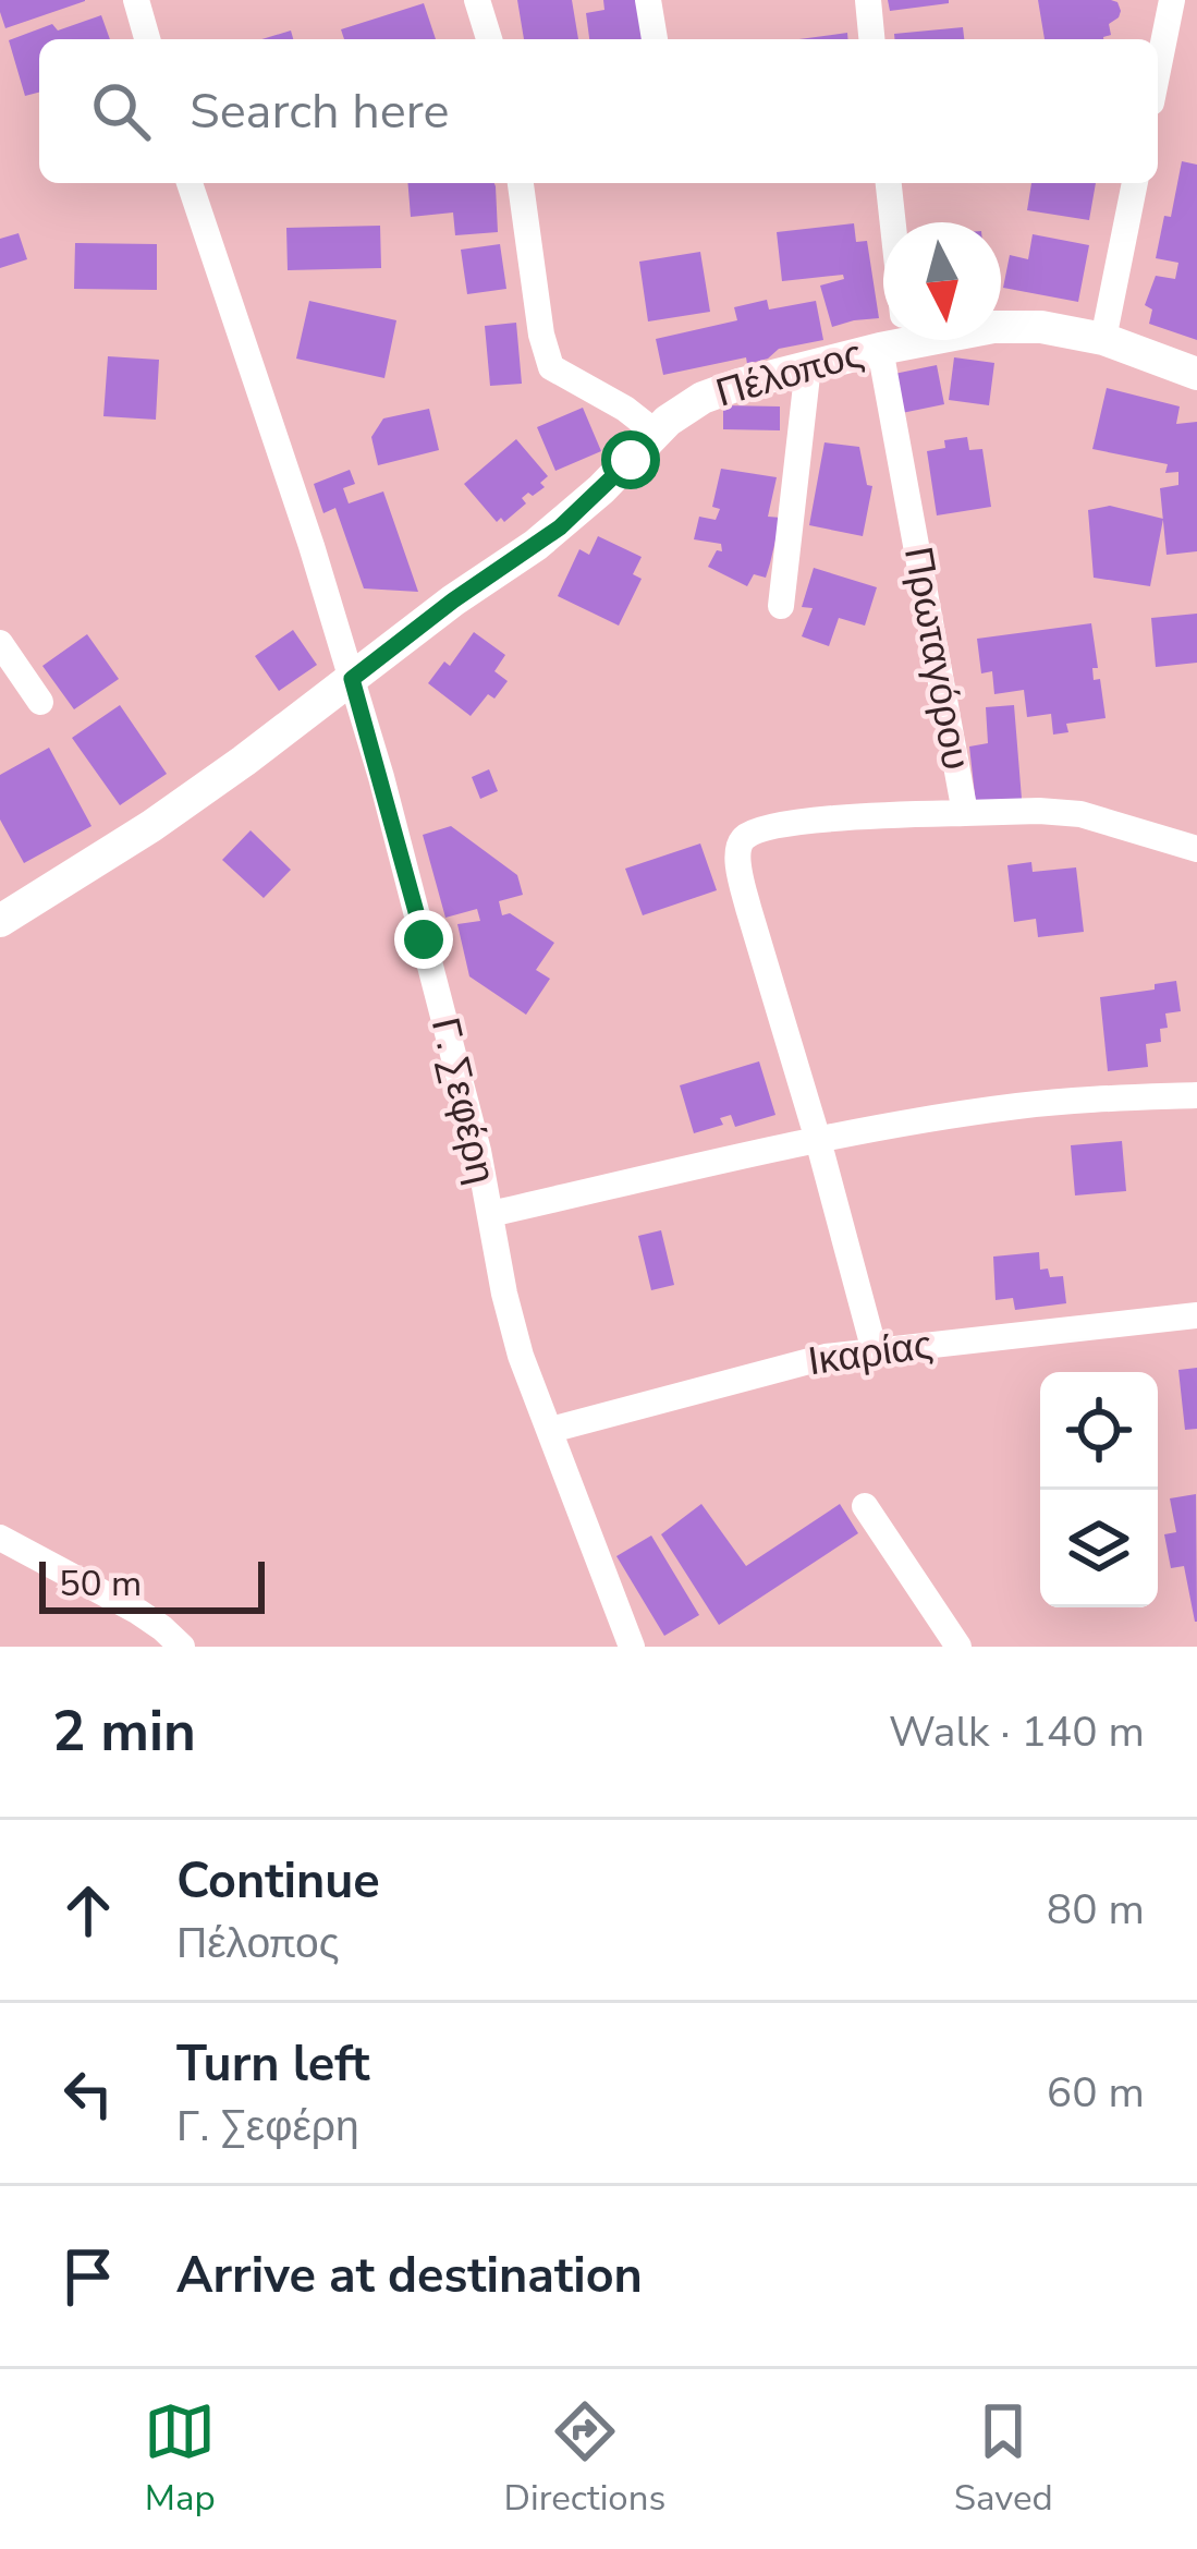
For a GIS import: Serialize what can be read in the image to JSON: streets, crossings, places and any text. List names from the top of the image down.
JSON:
{
  "streets": {
    "street": [
      "Πέλοπος",
      "Πρωταγόρου",
      "Γ. Σεφέρη",
      "Ικαρίας"
    ]
  },
  "crossings": [
    ["Πέλοπος", "Γ. Σεφέρη"],
    ["Γ. Σεφέρη", "Ικαρίας"]
  ],
  "scale_bar": "50 m",
  "north": "bottom",
  "page": {
    "search": "Search here",
    "scale": "50 m",
    "heading": ["2 min", "Walk · 140 m"],
    "list": [
      ["Continue", "Πέλοπος", "80 m"],
      ["Turn left", "Γ. Σεφέρη", "60 m"],
      "Arrive at destination"
    ],
    "nav": ["Map", "Directions", "Saved"]
  }
}
